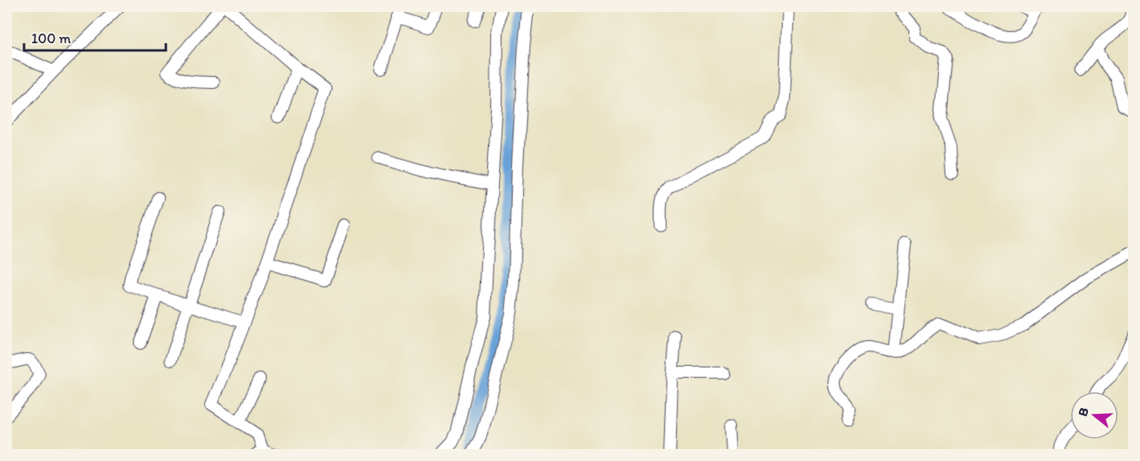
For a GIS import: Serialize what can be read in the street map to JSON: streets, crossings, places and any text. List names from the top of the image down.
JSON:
{
  "scale_bar": "100 m",
  "north": "left"
}
